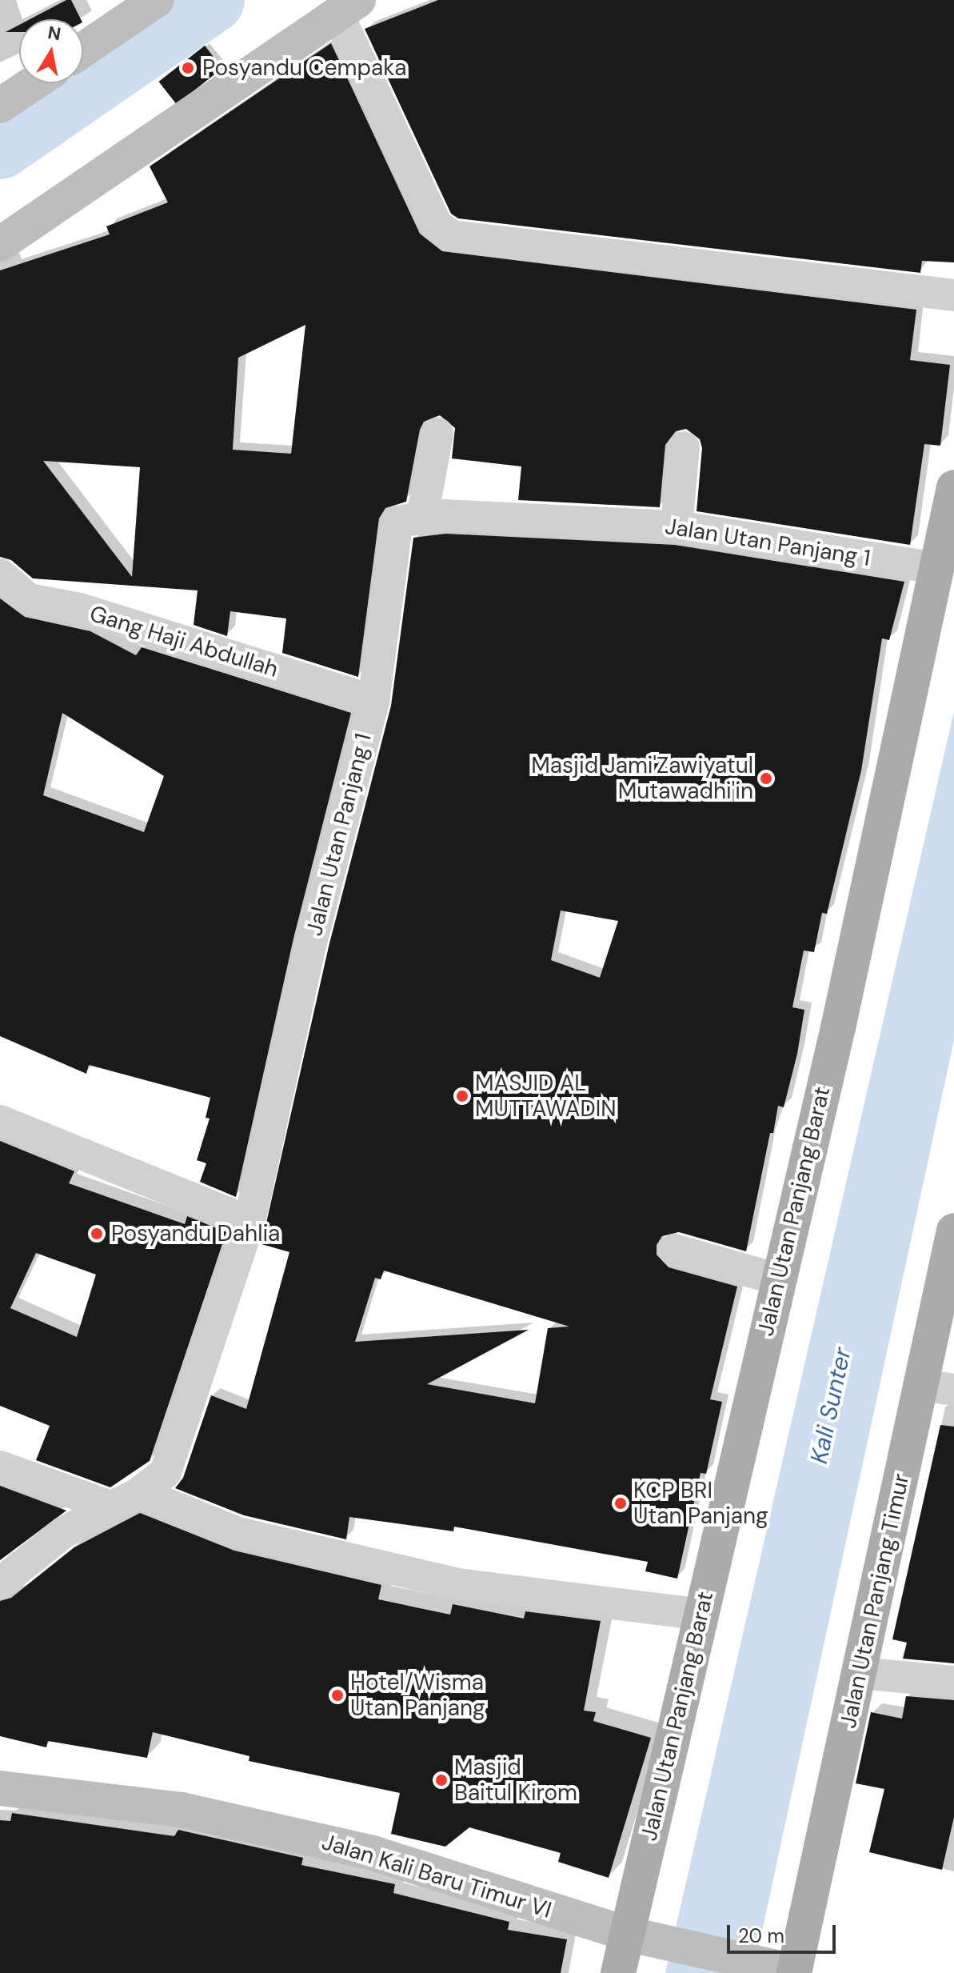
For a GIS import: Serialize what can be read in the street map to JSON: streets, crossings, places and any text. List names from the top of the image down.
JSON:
{
  "streets": {
    "main road": ["Jalan Utan Panjang Barat", "Jalan Utan Panjang Timur"],
    "street": ["Jalan Utan Panjang 1", "Gang Haji Abdullah", "Jalan Kali Baru Timur VI"]
  },
  "crossings": [
    ["Jalan Utan Panjang 1", "Gang Haji Abdullah"],
    ["Jalan Utan Panjang 1", "Jalan Utan Panjang Barat"],
    ["Jalan Utan Panjang Barat", "Jalan Kali Baru Timur VI"],
    ["Jalan Utan Panjang Timur", "Jalan Kali Baru Timur VI"]
  ],
  "water": ["Kali Sunter"],
  "places": [
    "Posyandu Cempaka",
    "Masjid Jami'Zawiyatul Mutawadhi'in",
    "MASJID AL MUTTAWADIN",
    "Posyandu Dahlia",
    "KCP BRI Utan Panjang",
    "Hotel/Wisma Utan Panjang",
    "Masjid Baitul Kirom"
  ],
  "scale_bar": "20 m",
  "north": "top"
}
